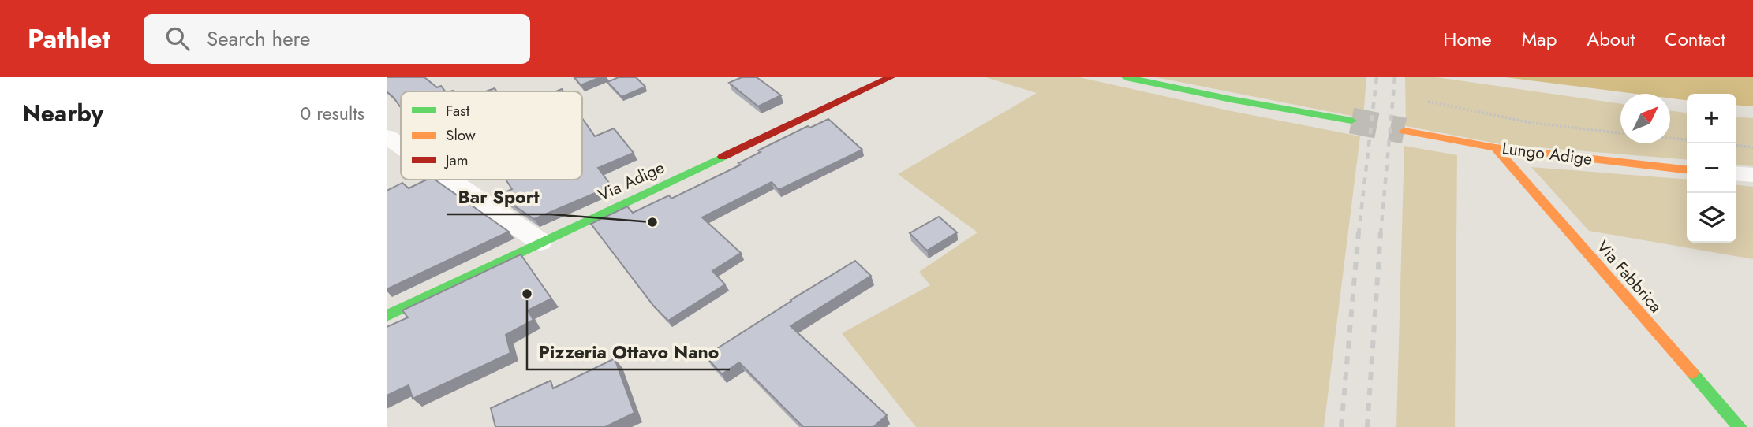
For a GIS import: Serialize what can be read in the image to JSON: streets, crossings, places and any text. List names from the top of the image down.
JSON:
{
  "streets": {
    "street": ["Lungo Adige", "Via Adige", "Via Fabbrica"]
  },
  "crossings": [
    ["Lungo Adige", "Via Fabbrica"]
  ],
  "places": ["Bar Sport", "Pizzeria Ottavo Nano"],
  "legend": ["Fast", "Slow", "Jam"],
  "north": "top right",
  "page": {
    "header": "Pathlet",
    "search": "Search here",
    "nav": [
      "Home",
      "Map",
      "About",
      "Contact"
    ],
    "heading": ["Nearby", "0 results"],
    "map_buttons": ["+", "−"]
  }
}
